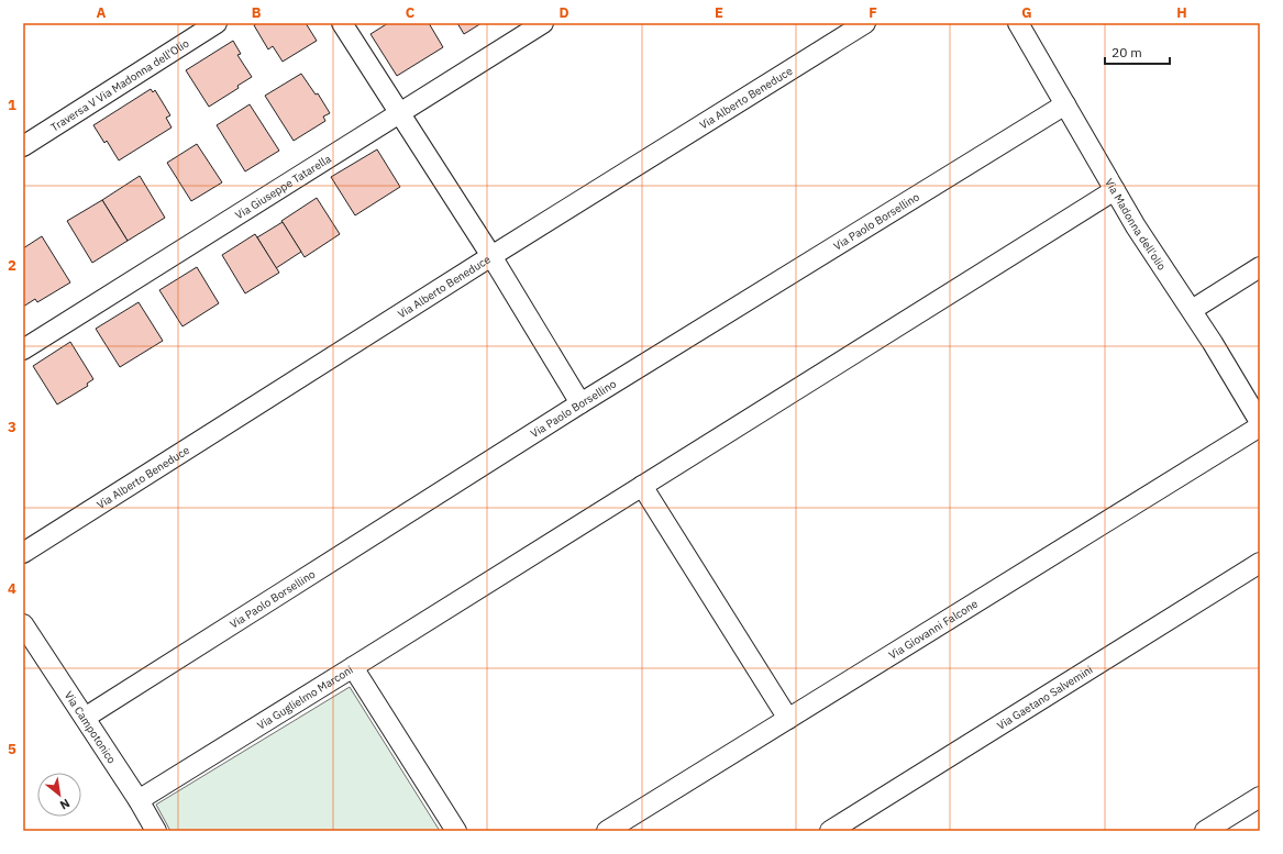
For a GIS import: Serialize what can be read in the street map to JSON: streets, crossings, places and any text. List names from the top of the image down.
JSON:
{
  "streets": {
    "street": [
      "Traversa V Via Madonna dell'Olio",
      "Via Alberto Beneduce",
      "Via Giuseppe Tatarella",
      "Via Paolo Borsellino",
      "Via Madonna dell'olio",
      "Via Giovanni Falcone",
      "Via Gaetano Salvemini",
      "Via Guglielmo Marconi",
      "Via Campotonico"
    ]
  },
  "crossings": [
    ["Via Paolo Borsellino", "Via Madonna dell'olio"],
    ["Via Paolo Borsellino", "Via Campotonico"],
    ["Via Guglielmo Marconi", "Via Campotonico"]
  ],
  "scale_bar": "20 m",
  "north": "bottom right",
  "grid": {
    "columns": [
      "A",
      "B",
      "C",
      "D",
      "E",
      "F",
      "G",
      "H"
    ],
    "rows": [
      "1",
      "2",
      "3",
      "4",
      "5"
    ]
  }
}
